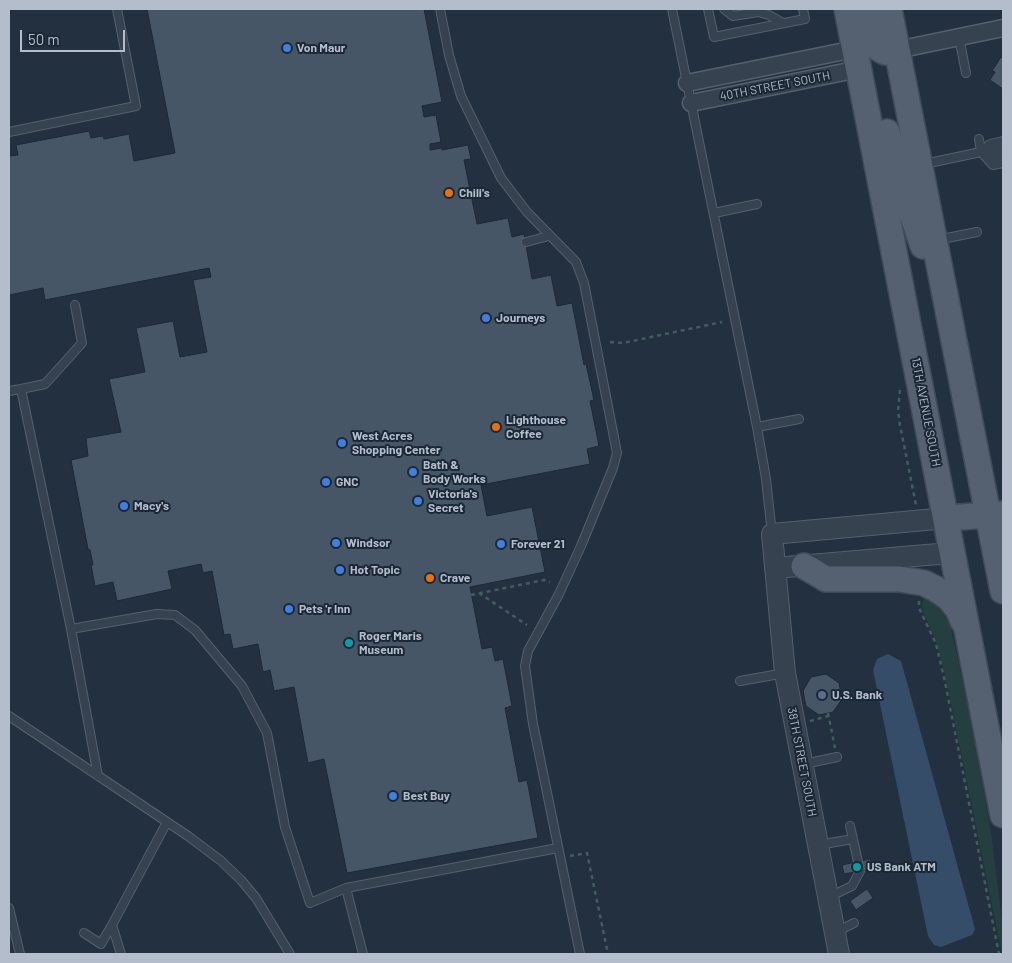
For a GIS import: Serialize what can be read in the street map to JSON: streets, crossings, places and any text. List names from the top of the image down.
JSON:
{
  "streets": {
    "main road": ["13TH AVENUE SOUTH"],
    "street": ["40TH STREET SOUTH", "38TH STREET SOUTH"]
  },
  "crossings": [
    ["40TH STREET SOUTH", "13TH AVENUE SOUTH"]
  ],
  "places": [
    "Von Maur",
    "Chili's",
    "Journeys",
    "Lighthouse Coffee",
    "West Acres Shopping Center",
    "Bath & Body Works",
    "GNC",
    "Victoria's Secret",
    "Macy's",
    "Windsor",
    "Forever 21",
    "Hot Topic",
    "Crave",
    "Pets 'r Inn",
    "Roger Maris Museum",
    "U.S. Bank",
    "Best Buy",
    "US Bank ATM"
  ],
  "scale_bar": "50 m"
}
